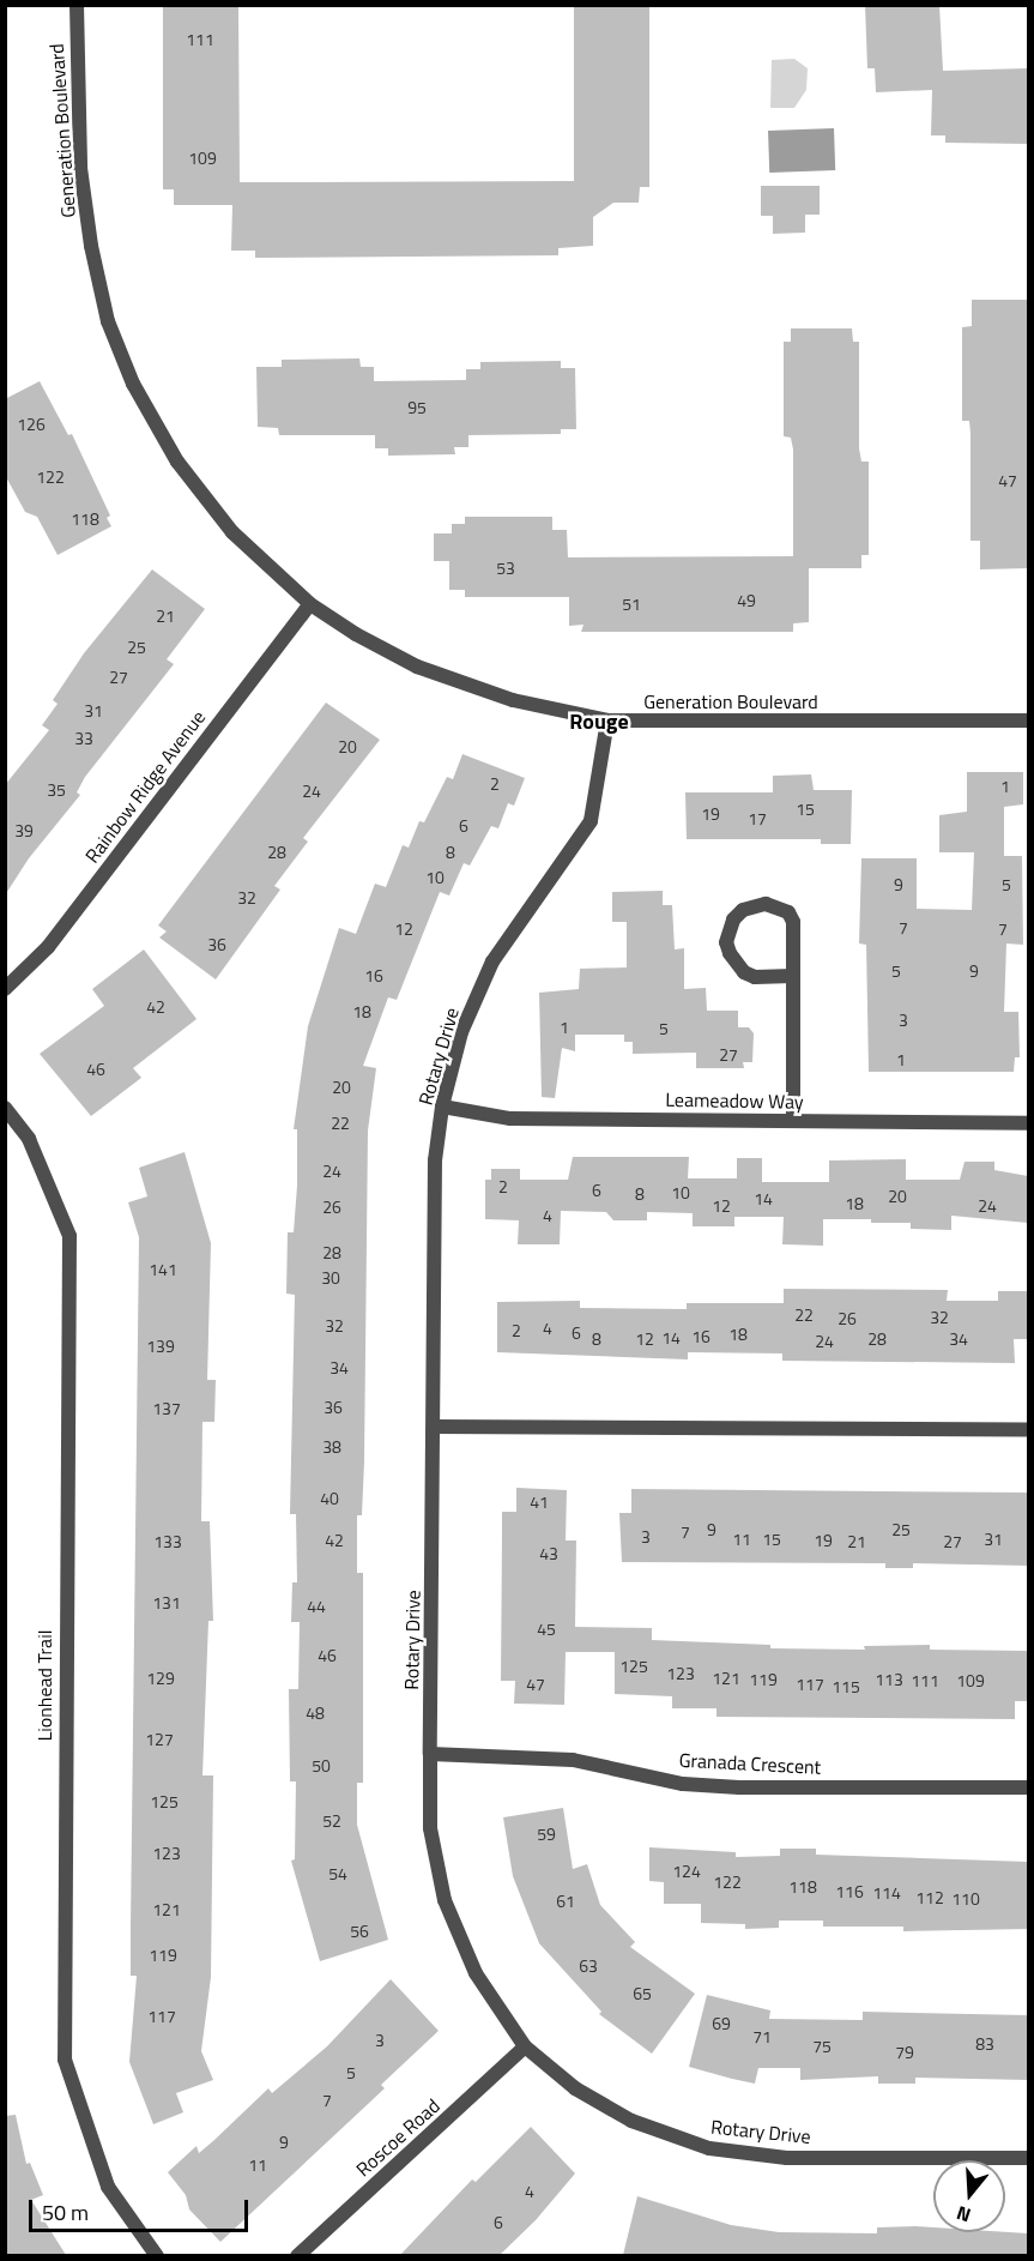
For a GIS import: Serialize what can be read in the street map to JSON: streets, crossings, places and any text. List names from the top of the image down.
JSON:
{
  "streets": {
    "street": [
      "Generation Boulevard",
      "Rainbow Ridge Avenue",
      "Rotary Drive",
      "Leameadow Way",
      "Lionhead Trail",
      "Granada Crescent",
      "Roscoe Road"
    ]
  },
  "crossings": [
    ["Generation Boulevard", "Rainbow Ridge Avenue"],
    ["Generation Boulevard", "Rotary Drive"],
    ["Rotary Drive", "Leameadow Way"],
    ["Rotary Drive", "Granada Crescent"],
    ["Rotary Drive", "Roscoe Road"]
  ],
  "districts": ["Rouge"],
  "house_numbers": [
    "111",
    "109",
    "95",
    "126",
    "122",
    "47",
    "118",
    "53",
    "49",
    "51",
    "21",
    "25",
    "27",
    "31",
    "33",
    "20",
    "2",
    "1",
    "35",
    "24",
    "15",
    "19",
    "17",
    "6",
    "39",
    "28",
    "8",
    "10",
    "9",
    "5",
    "32",
    "7",
    "12",
    "7",
    "36",
    "5",
    "9",
    "16",
    "42",
    "18",
    "3",
    "1",
    "5",
    "27",
    "1",
    "46",
    "20",
    "22",
    "24",
    "2",
    "6",
    "10",
    "8",
    "20",
    "14",
    "18",
    "12",
    "24",
    "26",
    "4",
    "28",
    "141",
    "30",
    "22",
    "32",
    "26",
    "32",
    "4",
    "2",
    "6",
    "18",
    "16",
    "14",
    "8",
    "12",
    "28",
    "34",
    "24",
    "139",
    "34",
    "36",
    "137",
    "38",
    "40",
    "41",
    "9",
    "25",
    "7",
    "3",
    "11",
    "15",
    "31",
    "42",
    "19",
    "133",
    "21",
    "27",
    "43",
    "131",
    "44",
    "45",
    "46",
    "125",
    "123",
    "129",
    "121",
    "119",
    "113",
    "111",
    "109",
    "47",
    "117",
    "115",
    "48",
    "127",
    "50",
    "125",
    "52",
    "59",
    "123",
    "124",
    "54",
    "122",
    "118",
    "116",
    "114",
    "112",
    "110",
    "61",
    "121",
    "56",
    "119",
    "63",
    "65",
    "117",
    "69",
    "71",
    "3",
    "83",
    "75",
    "79",
    "5",
    "7",
    "9",
    "11",
    "4",
    "6"
  ],
  "scale_bar": "50 m",
  "north": "bottom"
}
